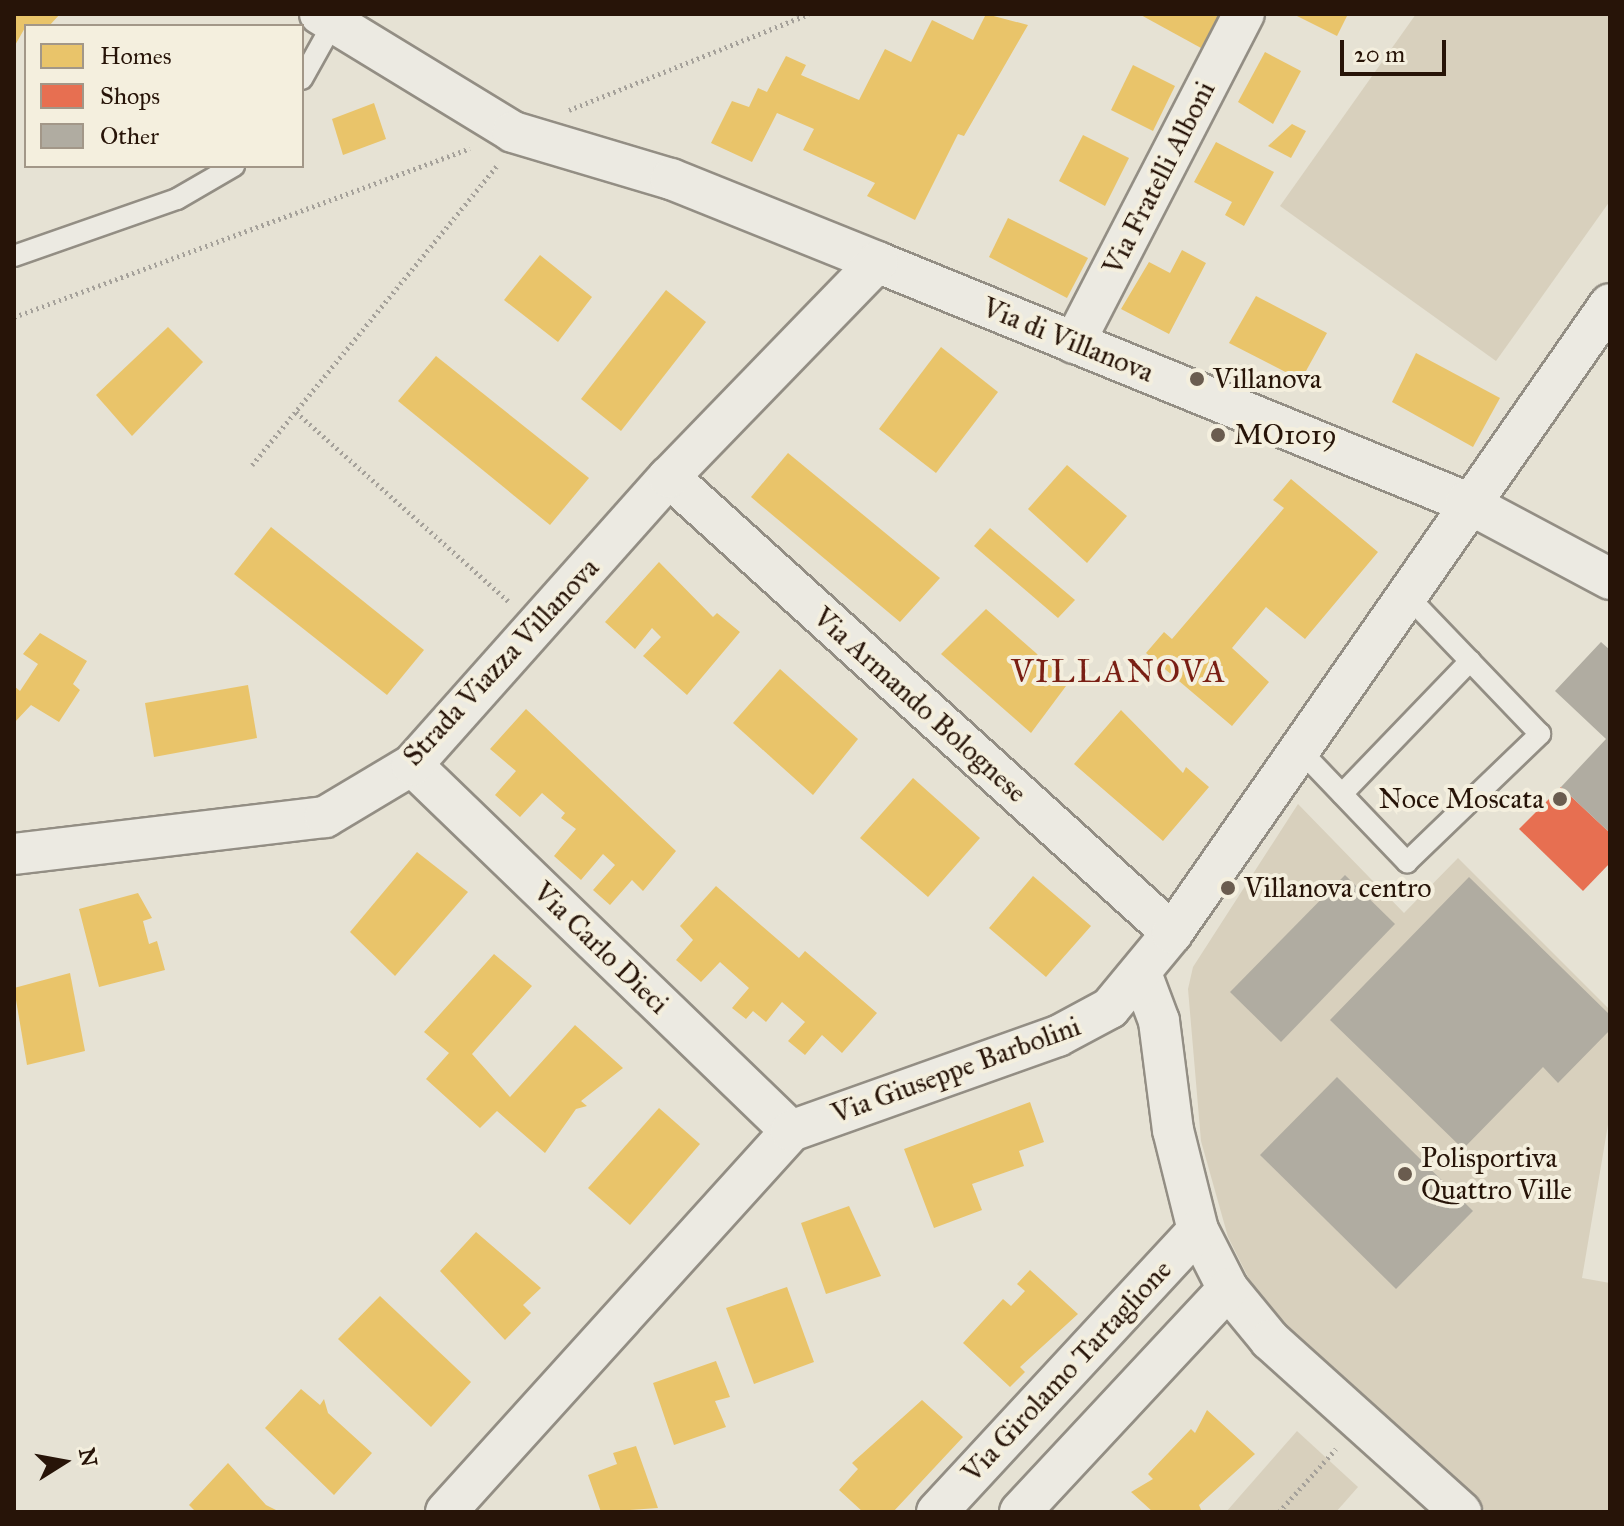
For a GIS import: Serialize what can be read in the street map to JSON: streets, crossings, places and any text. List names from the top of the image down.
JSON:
{
  "streets": {
    "street": [
      "Via Fratelli Alboni",
      "Via di Villanova",
      "Strada Viazza Villanova",
      "Via Armando Bolognese",
      "Via Carlo Dieci",
      "Via Giuseppe Barbolini",
      "Via Girolamo Tartaglione"
    ]
  },
  "crossings": [
    ["Via Fratelli Alboni", "Via di Villanova"],
    ["Via di Villanova", "Strada Viazza Villanova"],
    ["Via di Villanova", "Via Giuseppe Barbolini"],
    ["Strada Viazza Villanova", "Via Armando Bolognese"],
    ["Strada Viazza Villanova", "Via Carlo Dieci"],
    ["Via Armando Bolognese", "Via Giuseppe Barbolini"],
    ["Via Carlo Dieci", "Via Giuseppe Barbolini"]
  ],
  "districts": ["VILLANOVA"],
  "places": [
    "Villanova",
    "MO1019",
    "Noce Moscata",
    "Villanova centro",
    "Polisportiva Quattro Ville"
  ],
  "legend": ["Homes", "Shops", "Other"],
  "scale_bar": "20 m",
  "north": "right"
}
